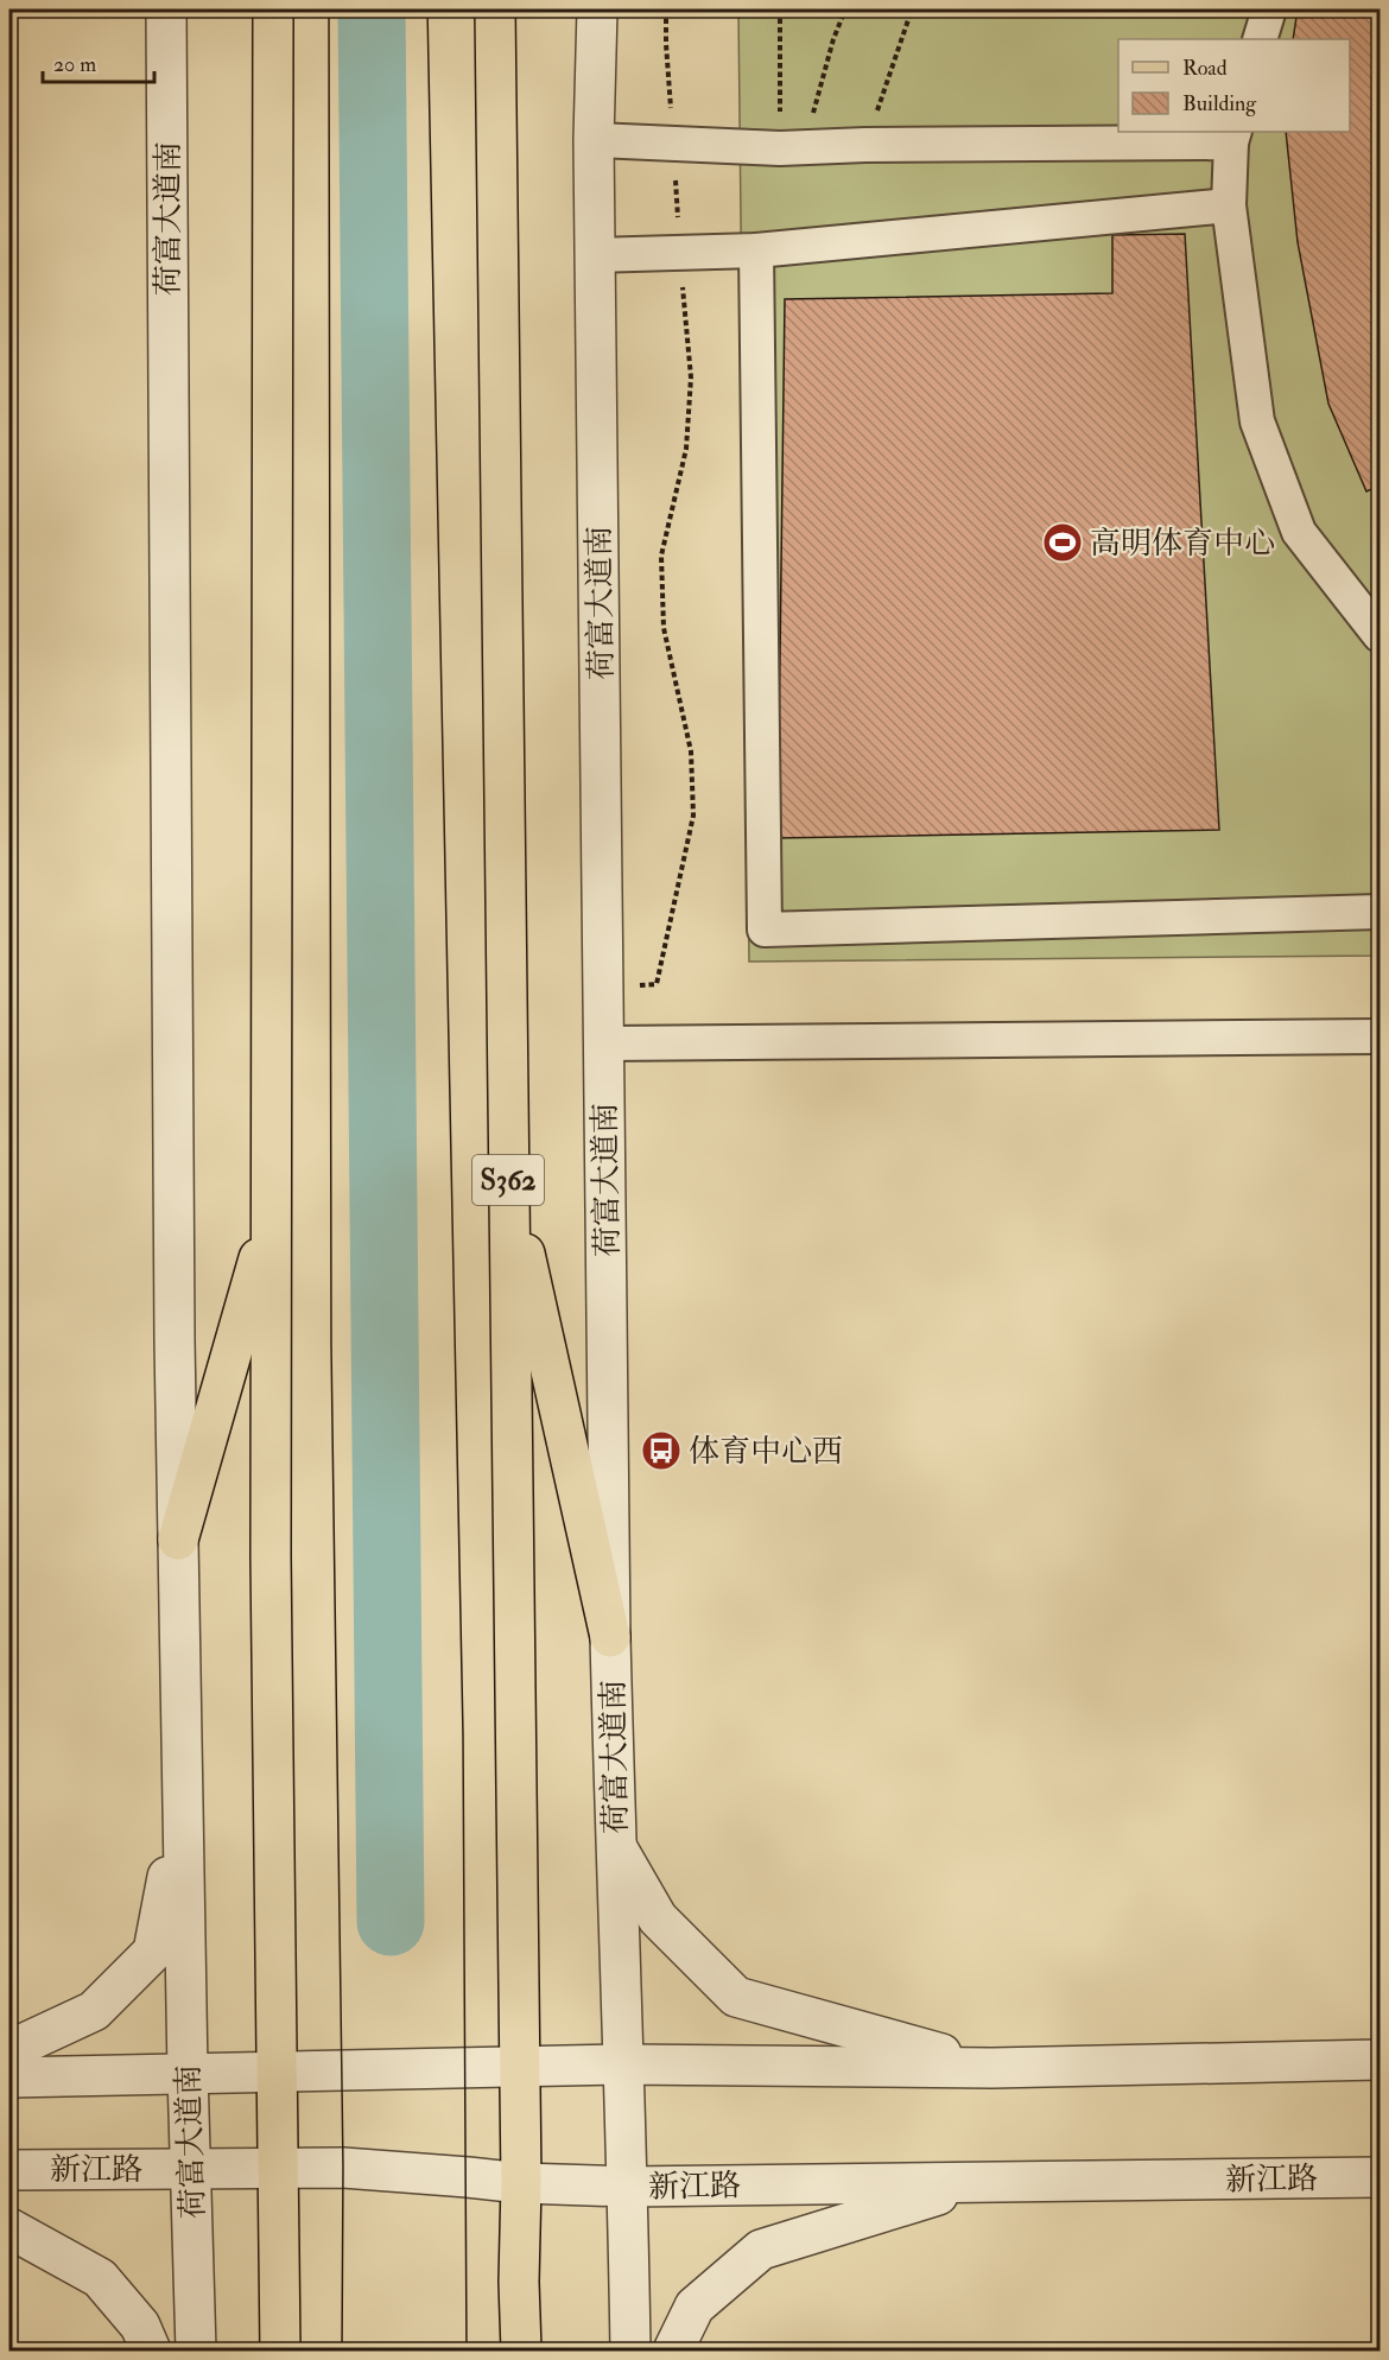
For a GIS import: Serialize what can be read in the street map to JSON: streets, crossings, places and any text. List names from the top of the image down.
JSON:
{
  "streets": {
    "main road": ["S362"],
    "street": ["荷富大道南", "新江路"]
  },
  "crossings": [
    ["荷富大道南", "新江路"],
    ["S362", "新江路"]
  ],
  "places": {
    "sports": ["高明体育中心"],
    "bus stop": ["体育中心西"]
  },
  "legend": ["Road", "Building"],
  "scale_bar": "20 m"
}
